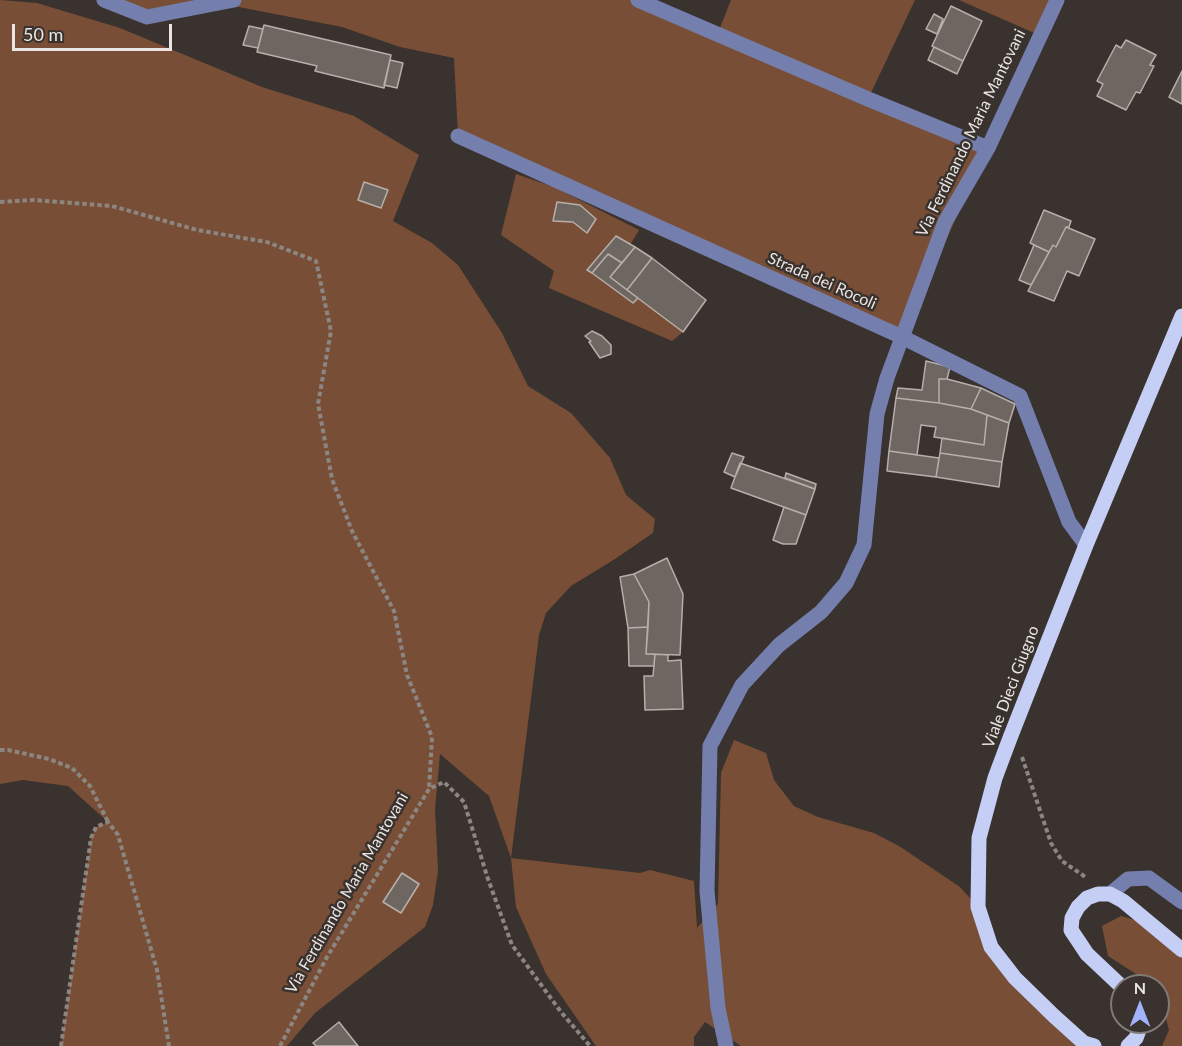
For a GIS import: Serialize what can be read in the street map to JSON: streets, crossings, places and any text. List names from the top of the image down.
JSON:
{
  "streets": {
    "main road": ["Viale Dieci Giugno"],
    "street": ["Via Ferdinando Maria Mantovani", "Strada dei Rocoli"]
  },
  "crossings": [
    ["Via Ferdinando Maria Mantovani", "Strada dei Rocoli"],
    ["Strada dei Rocoli", "Viale Dieci Giugno"]
  ],
  "scale_bar": "50 m",
  "north": "top"
}
